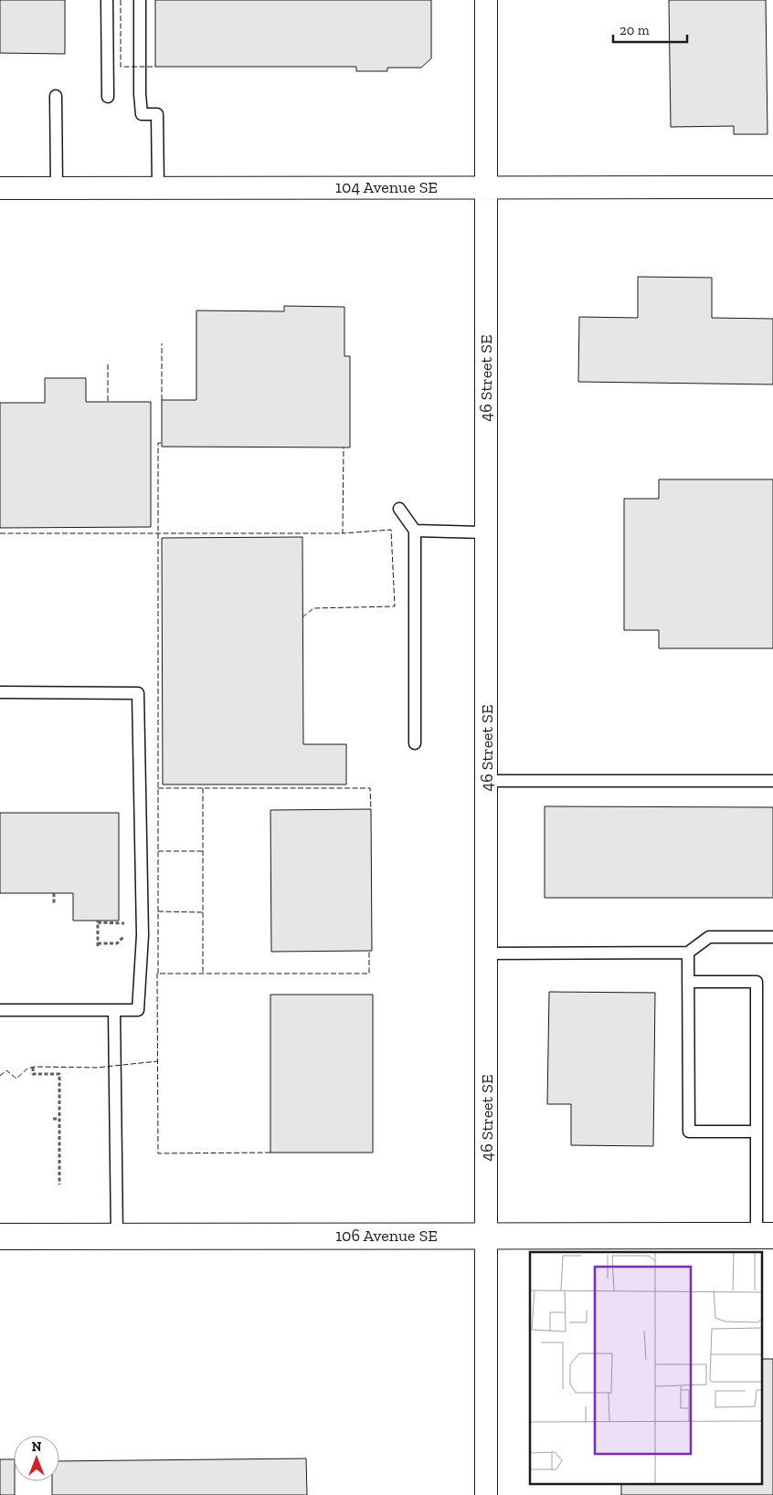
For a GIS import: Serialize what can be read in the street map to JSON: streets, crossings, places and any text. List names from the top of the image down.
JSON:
{
  "streets": {
    "street": ["104 Avenue SE", "46 Street SE", "106 Avenue SE"]
  },
  "crossings": [
    ["104 Avenue SE", "46 Street SE"],
    ["46 Street SE", "106 Avenue SE"]
  ],
  "scale_bar": "20 m",
  "north": "top"
}
